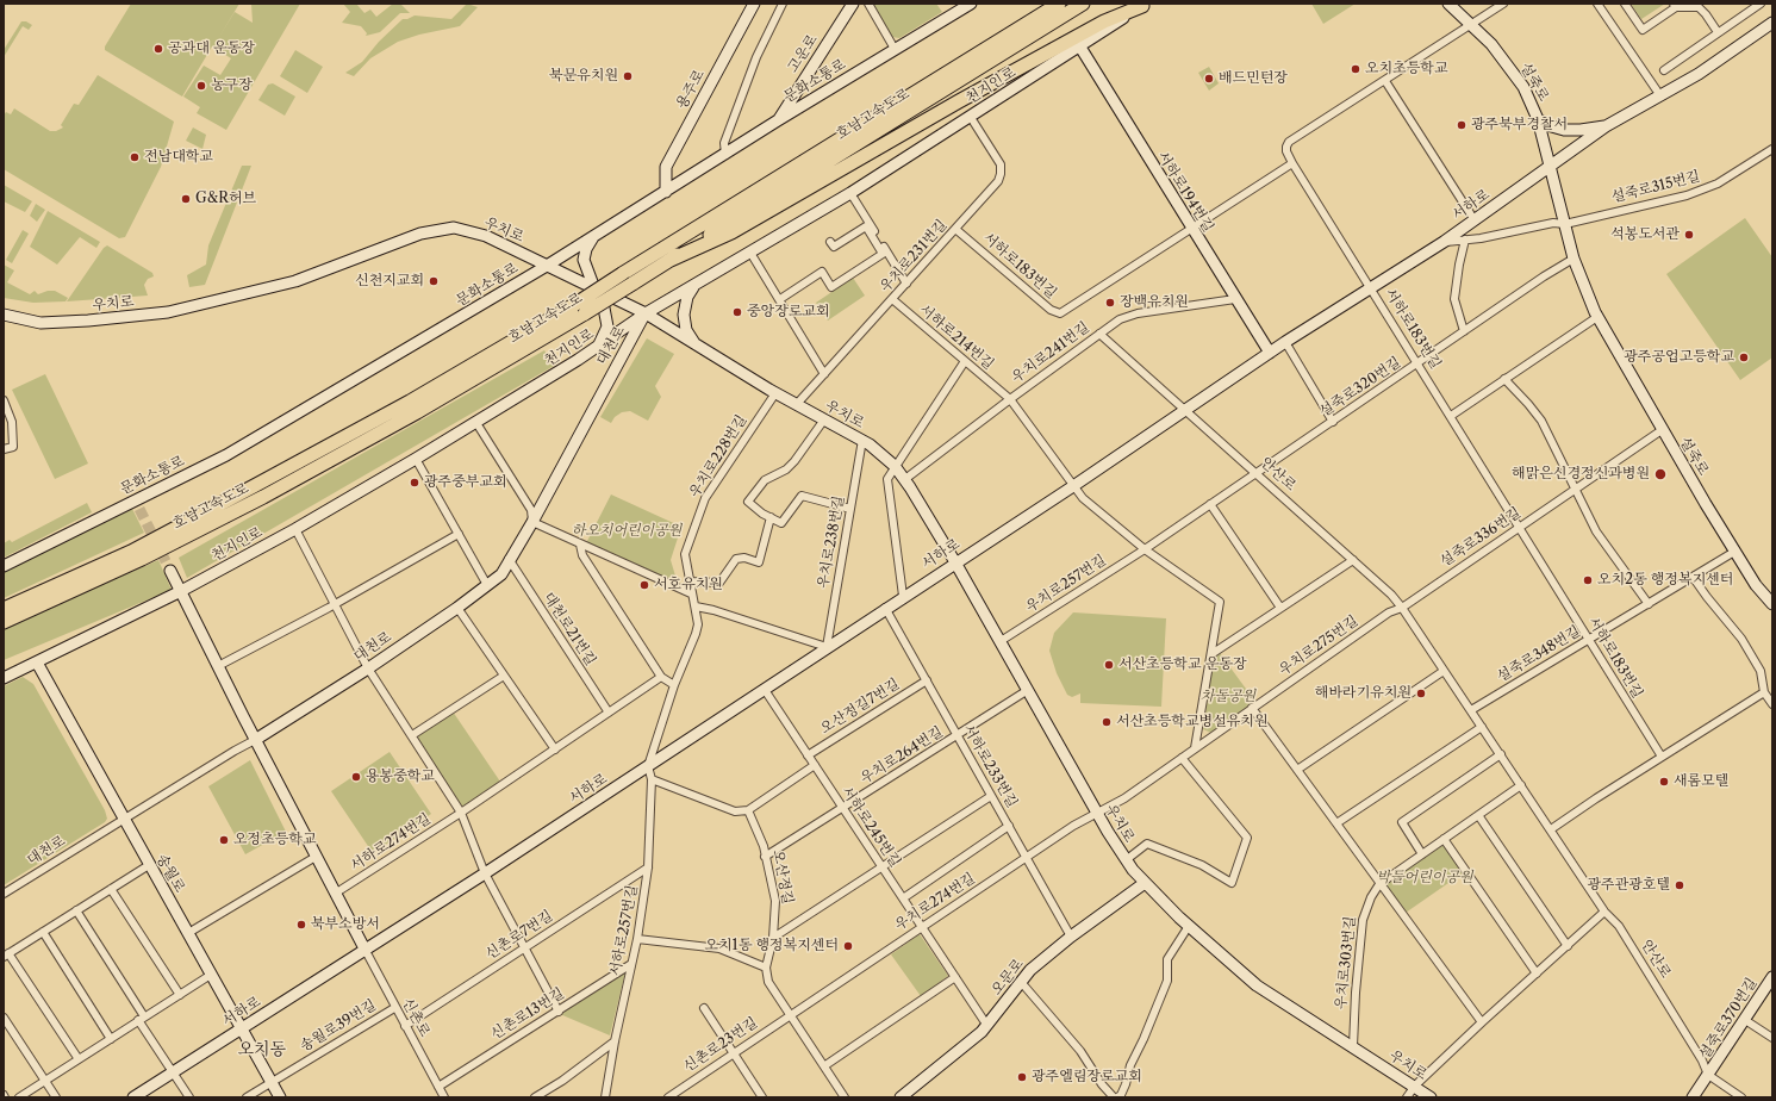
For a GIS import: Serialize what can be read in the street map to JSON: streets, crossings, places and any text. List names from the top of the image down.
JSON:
{
  "streets": {
    "highway": ["호남고속도로"],
    "street": [
      "고운로",
      "문화소통로",
      "설죽로",
      "천지인로",
      "용주로",
      "설죽로315번길",
      "서하로194번길",
      "서하로",
      "우치로",
      "우치로231번길",
      "서하로183번길",
      "서하로214번길",
      "대천로",
      "우치로241번길",
      "설죽로320번길",
      "우치로228번길",
      "안산로",
      "설죽로336번길",
      "우치로238번길",
      "우치로257번길",
      "대천로21번길",
      "우치로275번길",
      "설죽로348번길",
      "오산정길7번길",
      "우치로264번길",
      "서하로233번길",
      "서하로245번길",
      "서하로274번길",
      "송월로",
      "오산정길",
      "우치로274번길",
      "서하로257번길",
      "신촌로7번길",
      "우치로303번길",
      "오문로",
      "신촌로13번길",
      "신촌로",
      "설죽로370번길",
      "송월로39번길",
      "신촌로23번길"
    ]
  },
  "crossings": [
    ["고운로", "문화소통로"],
    ["문화소통로", "용주로"],
    ["문화소통로", "우치로"],
    ["설죽로", "설죽로315번길"],
    ["설죽로", "서하로"],
    ["설죽로", "설죽로320번길"],
    ["설죽로", "설죽로336번길"],
    ["설죽로", "설죽로348번길"],
    ["천지인로", "서하로194번길"],
    ["천지인로", "우치로"],
    ["천지인로", "우치로231번길"],
    ["천지인로", "대천로"],
    ["천지인로", "송월로"],
    ["서하로194번길", "서하로"],
    ["서하로194번길", "서하로183번길"],
    ["서하로194번길", "우치로241번길"],
    ["서하로", "우치로"],
    ["서하로", "서하로183번길"],
    ["서하로", "서하로214번길"],
    ["서하로", "우치로228번길"],
    ["서하로", "안산로"],
    ["서하로", "우치로238번길"],
    ["서하로", "서하로233번길"],
    ["서하로", "서하로245번길"],
    ["서하로", "송월로"],
    ["서하로", "서하로257번길"],
    ["서하로", "신촌로"],
    ["우치로", "우치로231번길"],
    ["우치로", "대천로"],
    ["우치로", "우치로241번길"],
    ["우치로", "우치로228번길"],
    ["우치로", "우치로238번길"],
    ["우치로", "우치로257번길"],
    ["우치로", "우치로275번길"],
    ["우치로", "우치로264번길"],
    ["우치로", "우치로274번길"],
    ["우치로", "우치로303번길"],
    ["우치로", "오문로"],
    ["우치로231번길", "서하로183번길"],
    ["우치로231번길", "서하로214번길"],
    ["서하로183번길", "설죽로320번길"],
    ["서하로183번길", "설죽로336번길"],
    ["서하로183번길", "설죽로348번길"],
    ["서하로214번길", "우치로241번길"],
    ["대천로", "대천로21번길"],
    ["대천로", "송월로"],
    ["설죽로320번길", "안산로"],
    ["설죽로320번길", "우치로257번길"],
    ["우치로228번길", "서하로257번길"],
    ["안산로", "설죽로336번길"],
    ["안산로", "우치로257번길"],
    ["안산로", "우치로275번길"],
    ["안산로", "설죽로348번길"],
    ["안산로", "우치로303번길"],
    ["안산로", "설죽로370번길"],
    ["설죽로336번길", "우치로275번길"],
    ["우치로275번길", "우치로274번길"],
    ["오산정길7번길", "서하로233번길"],
    ["오산정길7번길", "서하로245번길"],
    ["우치로264번길", "서하로233번길"],
    ["우치로264번길", "서하로245번길"],
    ["우치로264번길", "오산정길"],
    ["서하로233번길", "우치로274번길"],
    ["서하로233번길", "오문로"],
    ["서하로245번길", "우치로274번길"],
    ["서하로245번길", "오문로"],
    ["송월로", "송월로39번길"],
    ["우치로274번길", "신촌로23번길"],
    ["서하로257번길", "신촌로7번길"],
    ["서하로257번길", "신촌로13번길"],
    ["신촌로7번길", "신촌로"],
    ["신촌로13번길", "신촌로"],
    ["신촌로", "송월로39번길"]
  ],
  "districts": ["오치동"],
  "parks": ["하오치어린이공원", "차돌공원", "박들어린이공원"],
  "places": [
    "공과대 운동장",
    "오치초등학교",
    "북문유치원",
    "배드민턴장",
    "농구장",
    "광주북부경찰서",
    "전남대학교",
    "G&R허브",
    "석봉도서관",
    "신천지교회",
    "장백유치원",
    "중앙장로교회",
    "광주공업고등학교",
    "해맑은신경정신과병원",
    "광주중부교회",
    "오치2동 행정복지센터",
    "서호유치원",
    "서산초등학교 운동장",
    "해바라기유치원",
    "서산초등학교병설유치원",
    "용봉중학교",
    "새롬모텔",
    "오정초등학교",
    "광주관광호텔",
    "북부소방서",
    "오치1동 행정복지센터",
    "광주엘림장로교회"
  ]
}
